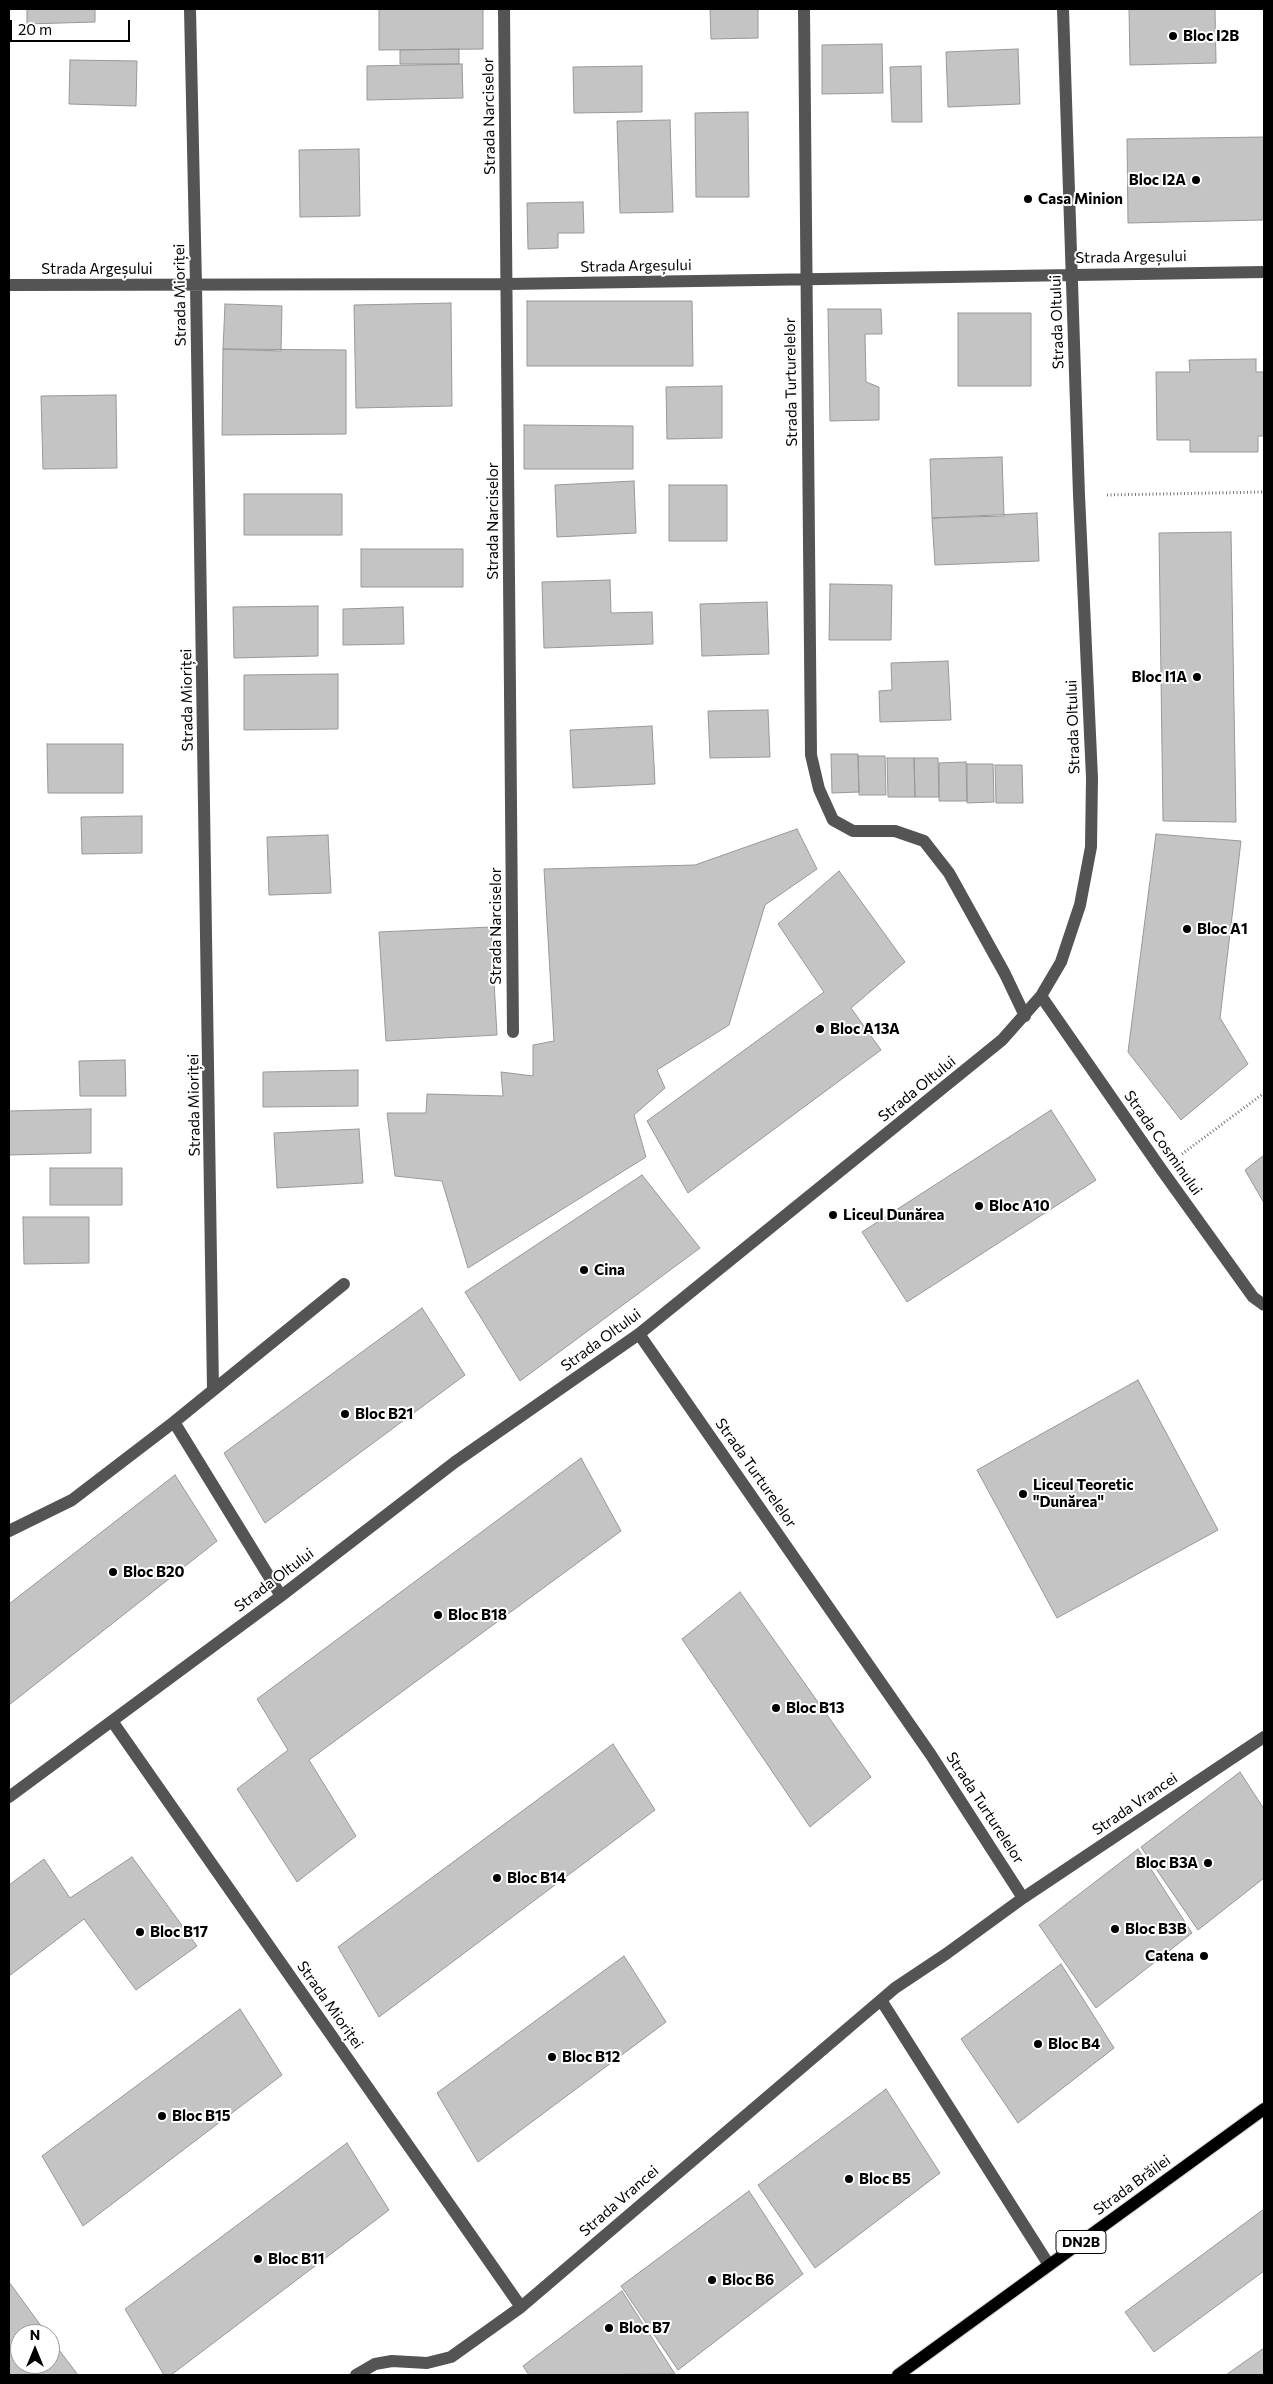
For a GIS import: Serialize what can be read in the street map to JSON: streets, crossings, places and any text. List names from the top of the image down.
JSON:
{
  "streets": {
    "main road": ["Strada Brăilei", "DN2B"],
    "street": [
      "Strada Narciselor",
      "Strada Argeșului",
      "Strada Mioriței",
      "Strada Oltului",
      "Strada Turturelelor",
      "Strada Cosminului",
      "Strada Vrancei"
    ]
  },
  "crossings": [
    ["Strada Narciselor", "Strada Argeșului"],
    ["Strada Argeșului", "Strada Mioriței"],
    ["Strada Argeșului", "Strada Oltului"],
    ["Strada Argeșului", "Strada Turturelelor"],
    ["Strada Mioriței", "Strada Oltului"],
    ["Strada Mioriței", "Strada Vrancei"],
    ["Strada Oltului", "Strada Turturelelor"],
    ["Strada Oltului", "Strada Cosminului"],
    ["Strada Turturelelor", "Strada Vrancei"]
  ],
  "places": [
    "Bloc I2B",
    "Bloc I2A",
    "Casa Minion",
    "Bloc I1A",
    "Bloc A1",
    "Bloc A13A",
    "Bloc A10",
    "Liceul Dunărea",
    "Cina",
    "Bloc B21",
    "Liceul Teoretic \"Dunărea\"",
    "Bloc B20",
    "Bloc B18",
    "Bloc B13",
    "Bloc B3A",
    "Bloc B14",
    "Bloc B3B",
    "Bloc B17",
    "Catena",
    "Bloc B4",
    "Bloc B12",
    "Bloc B15",
    "Bloc B5",
    "Bloc B11",
    "Bloc B6",
    "Bloc B7"
  ],
  "scale_bar": "20 m",
  "north": "top"
}
